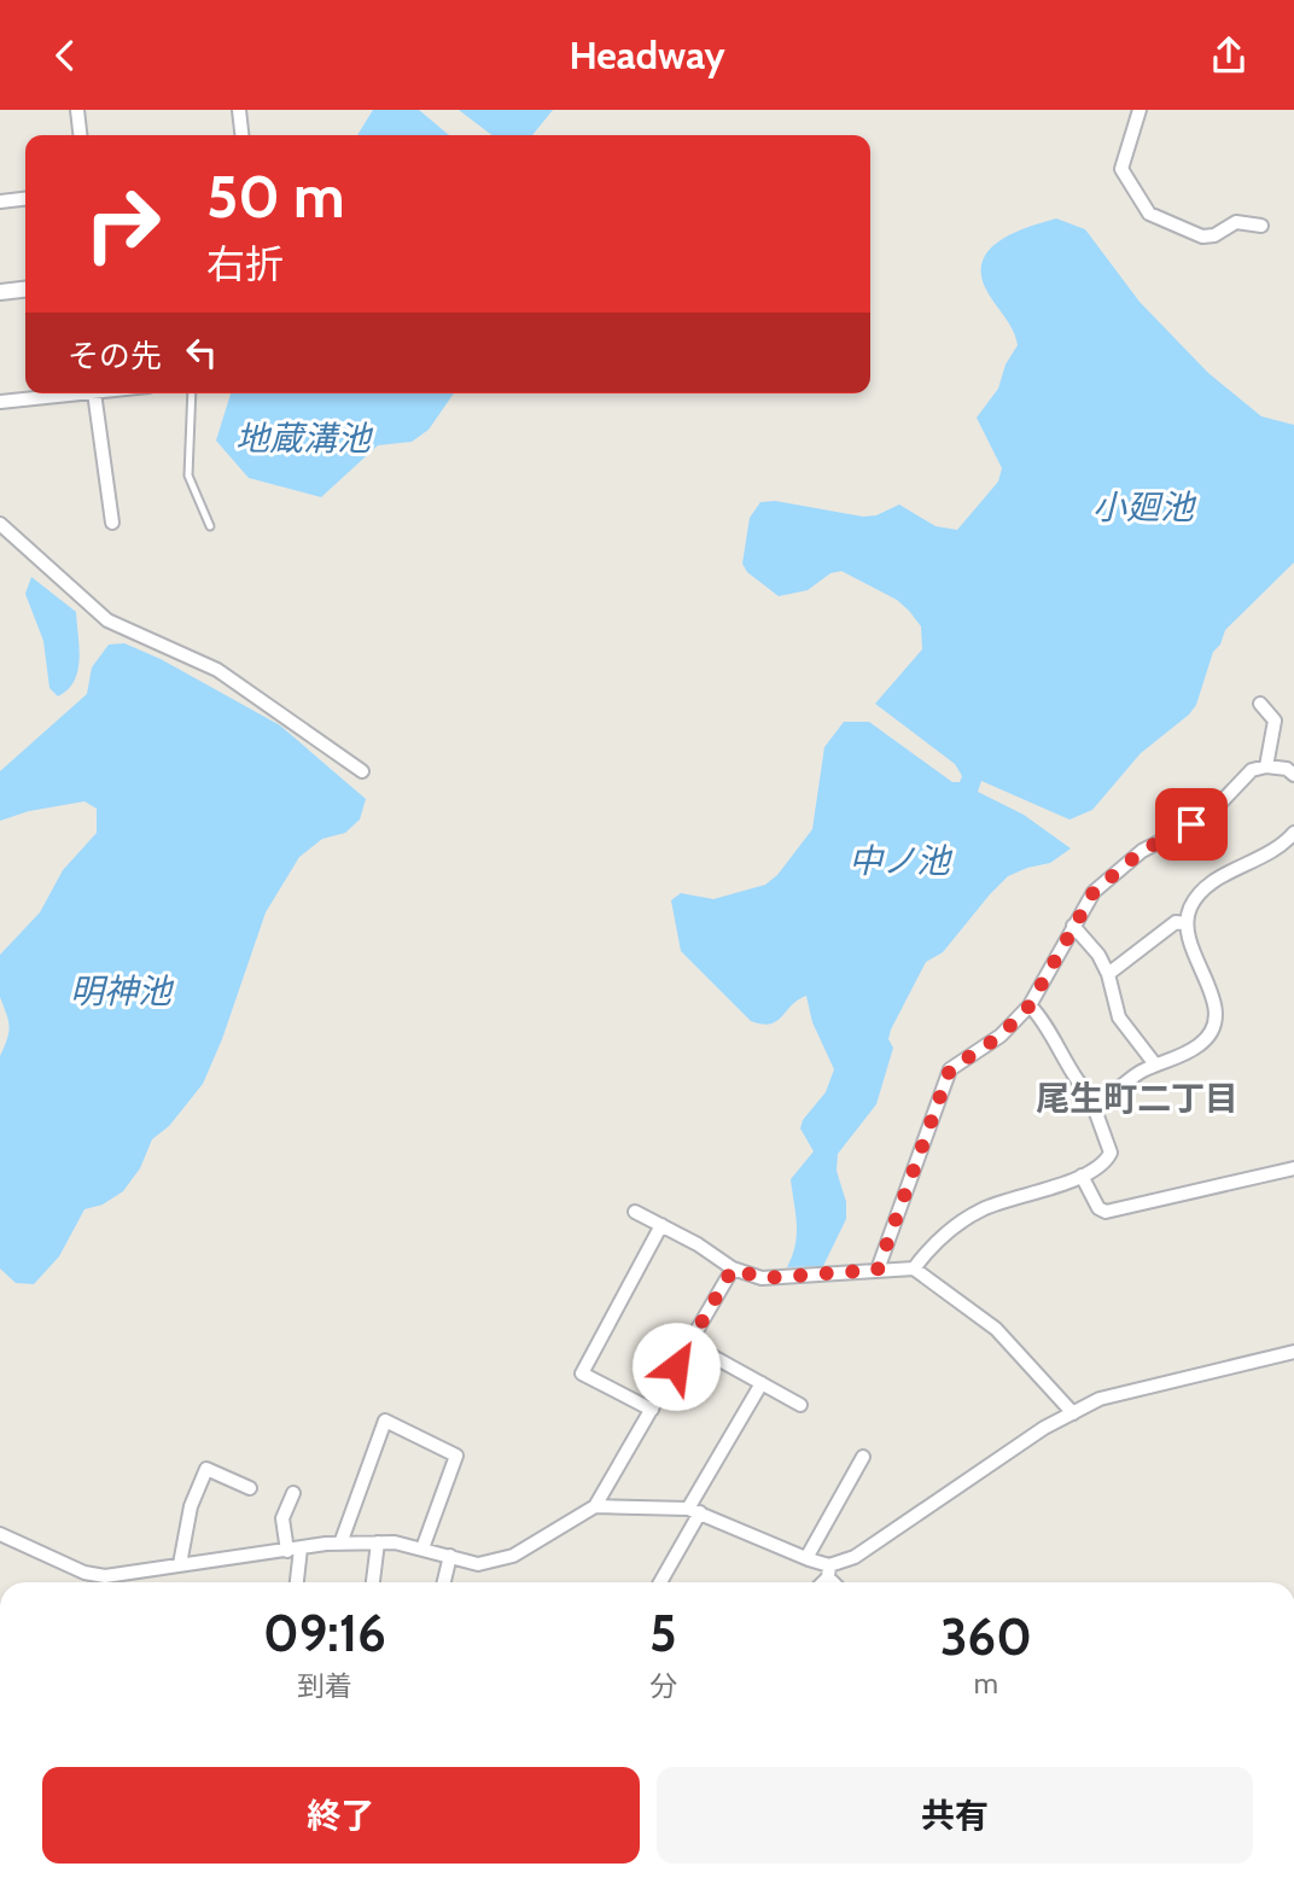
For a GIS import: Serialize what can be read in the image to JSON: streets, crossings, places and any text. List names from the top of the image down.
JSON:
{
  "districts": ["尾生町二丁目"],
  "water": [
    "地蔵溝池",
    "小廻池",
    "中ノ池",
    "明神池"
  ],
  "page": {
    "header": "Headway",
    "turn": ["50 m", "右折"],
    "then": "その先",
    "eta": [
      "09:16",
      "到着",
      "5",
      "分",
      "360",
      "m"
    ],
    "buttons": ["終了", "共有"]
  }
}
